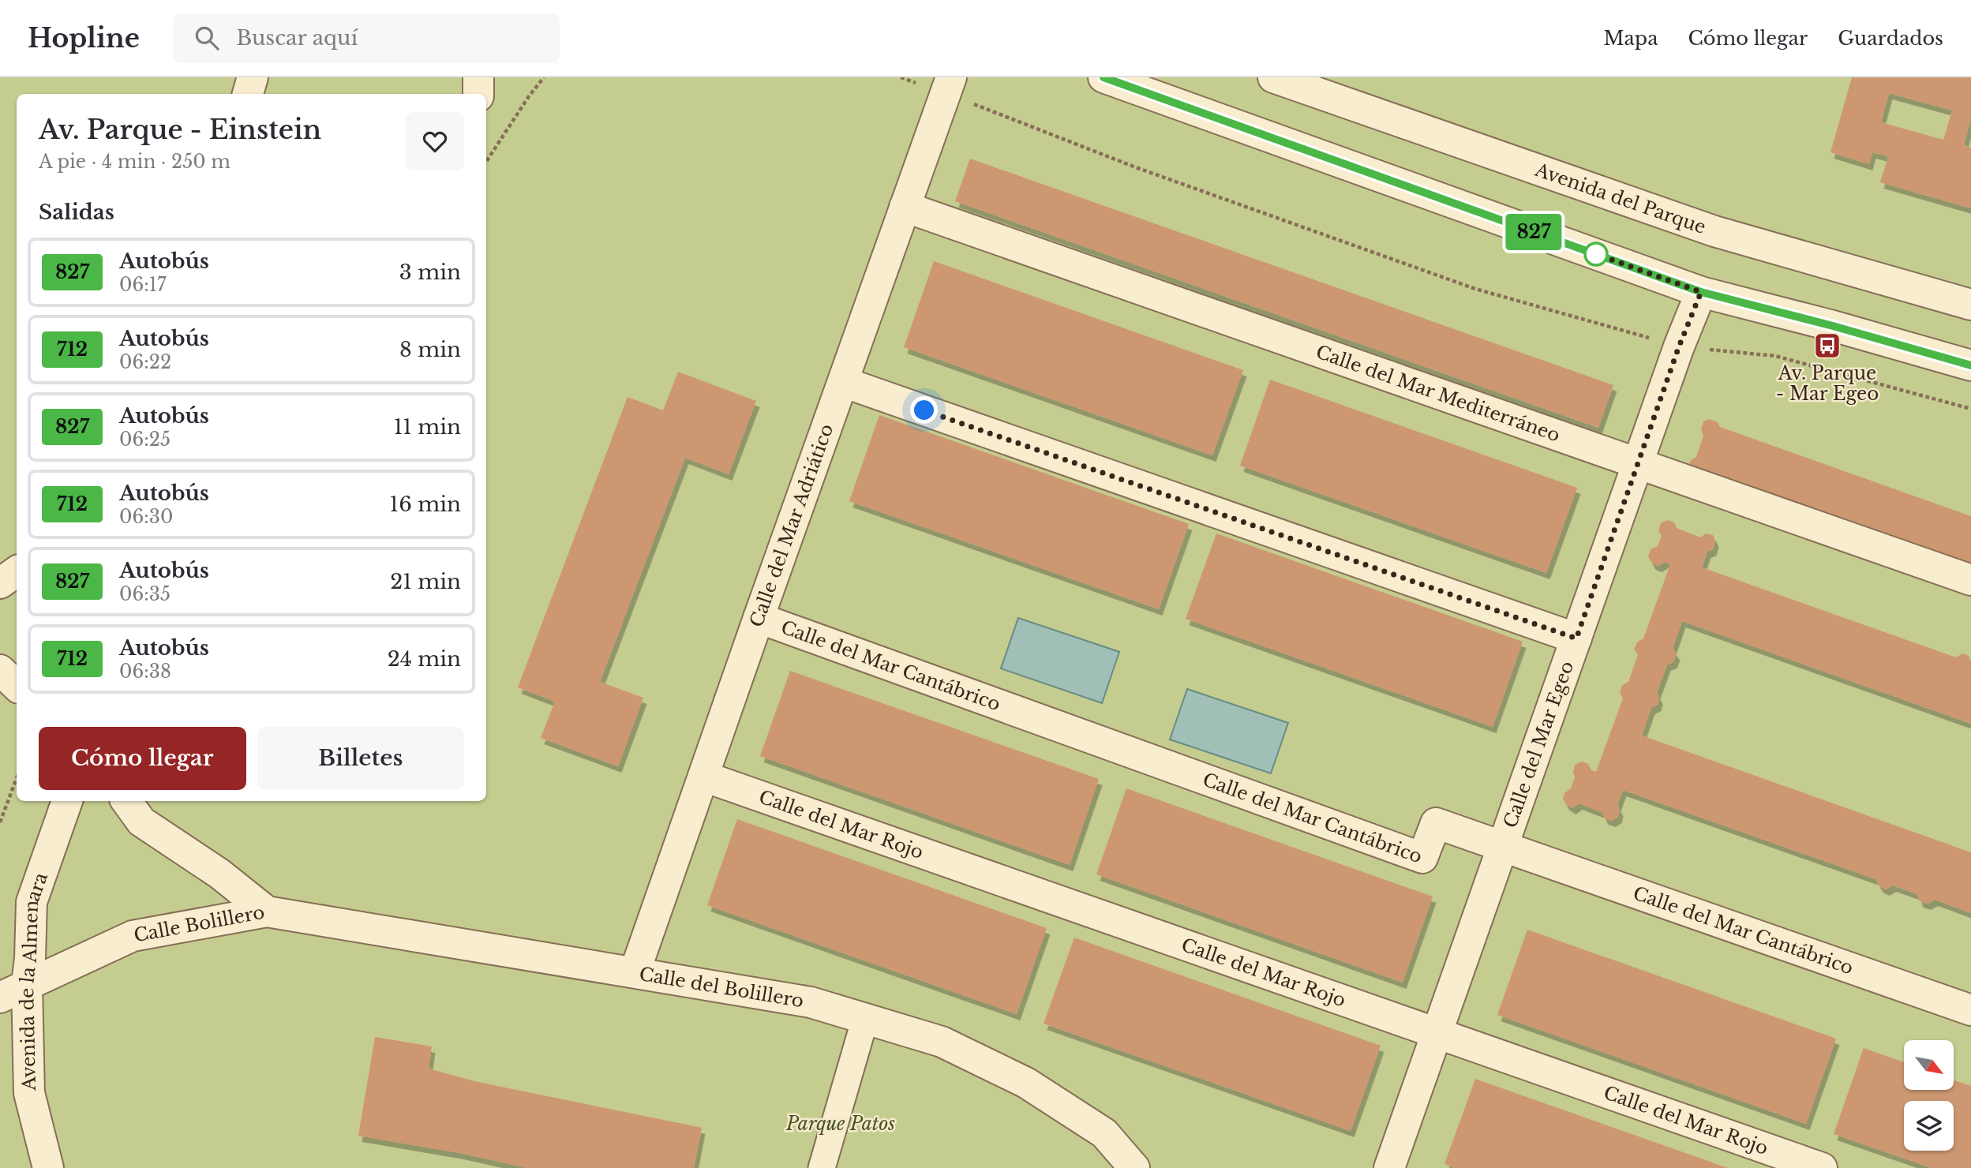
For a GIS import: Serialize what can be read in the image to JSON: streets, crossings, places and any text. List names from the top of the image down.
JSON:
{
  "streets": {
    "street": [
      "Avenida del Parque",
      "Calle del Mar Mediterráneo",
      "Calle del Mar Adriático",
      "Calle del Mar Cantábrico",
      "Calle del Mar Egeo",
      "Calle del Mar Rojo",
      "Calle Bolillero",
      "Avenida de la Almenara",
      "Calle del Bolillero"
    ]
  },
  "crossings": [
    ["Calle del Mar Mediterráneo", "Calle del Mar Adriático"],
    ["Calle del Mar Mediterráneo", "Calle del Mar Egeo"],
    ["Calle del Mar Adriático", "Calle del Mar Cantábrico"],
    ["Calle del Mar Adriático", "Calle del Mar Rojo"],
    ["Calle del Mar Adriático", "Calle del Bolillero"],
    ["Calle del Mar Cantábrico", "Calle del Mar Egeo"],
    ["Calle del Mar Egeo", "Calle del Mar Rojo"],
    ["Calle Bolillero", "Avenida de la Almenara"],
    ["Calle Bolillero", "Calle del Bolillero"]
  ],
  "parks": ["Parque Patos"],
  "places": {
    "bus stop": ["Av. Parque - Mar Egeo"]
  },
  "lines": ["bus line 827"],
  "north": "bottom right",
  "page": {
    "header": "Hopline",
    "search": "Buscar aquí",
    "nav": ["Mapa", "Cómo llegar", "Guardados"],
    "on_map": "827",
    "heading": [
      ["Av. Parque - Einstein", "A pie · 4 min · 250 m"],
      "Salidas"
    ],
    "list": [
      {
        "mark": "827",
        "name": "Autobús",
        "note": "06:17",
        "value": "3 min"
      },
      {
        "mark": "712",
        "name": "Autobús",
        "note": "06:22",
        "value": "8 min"
      },
      {
        "mark": "827",
        "name": "Autobús",
        "note": "06:25",
        "value": "11 min"
      },
      {
        "mark": "712",
        "name": "Autobús",
        "note": "06:30",
        "value": "16 min"
      },
      {
        "mark": "827",
        "name": "Autobús",
        "note": "06:35",
        "value": "21 min"
      },
      {
        "mark": "712",
        "name": "Autobús",
        "note": "06:38",
        "value": "24 min"
      }
    ],
    "buttons": ["Cómo llegar", "Billetes"]
  }
}
